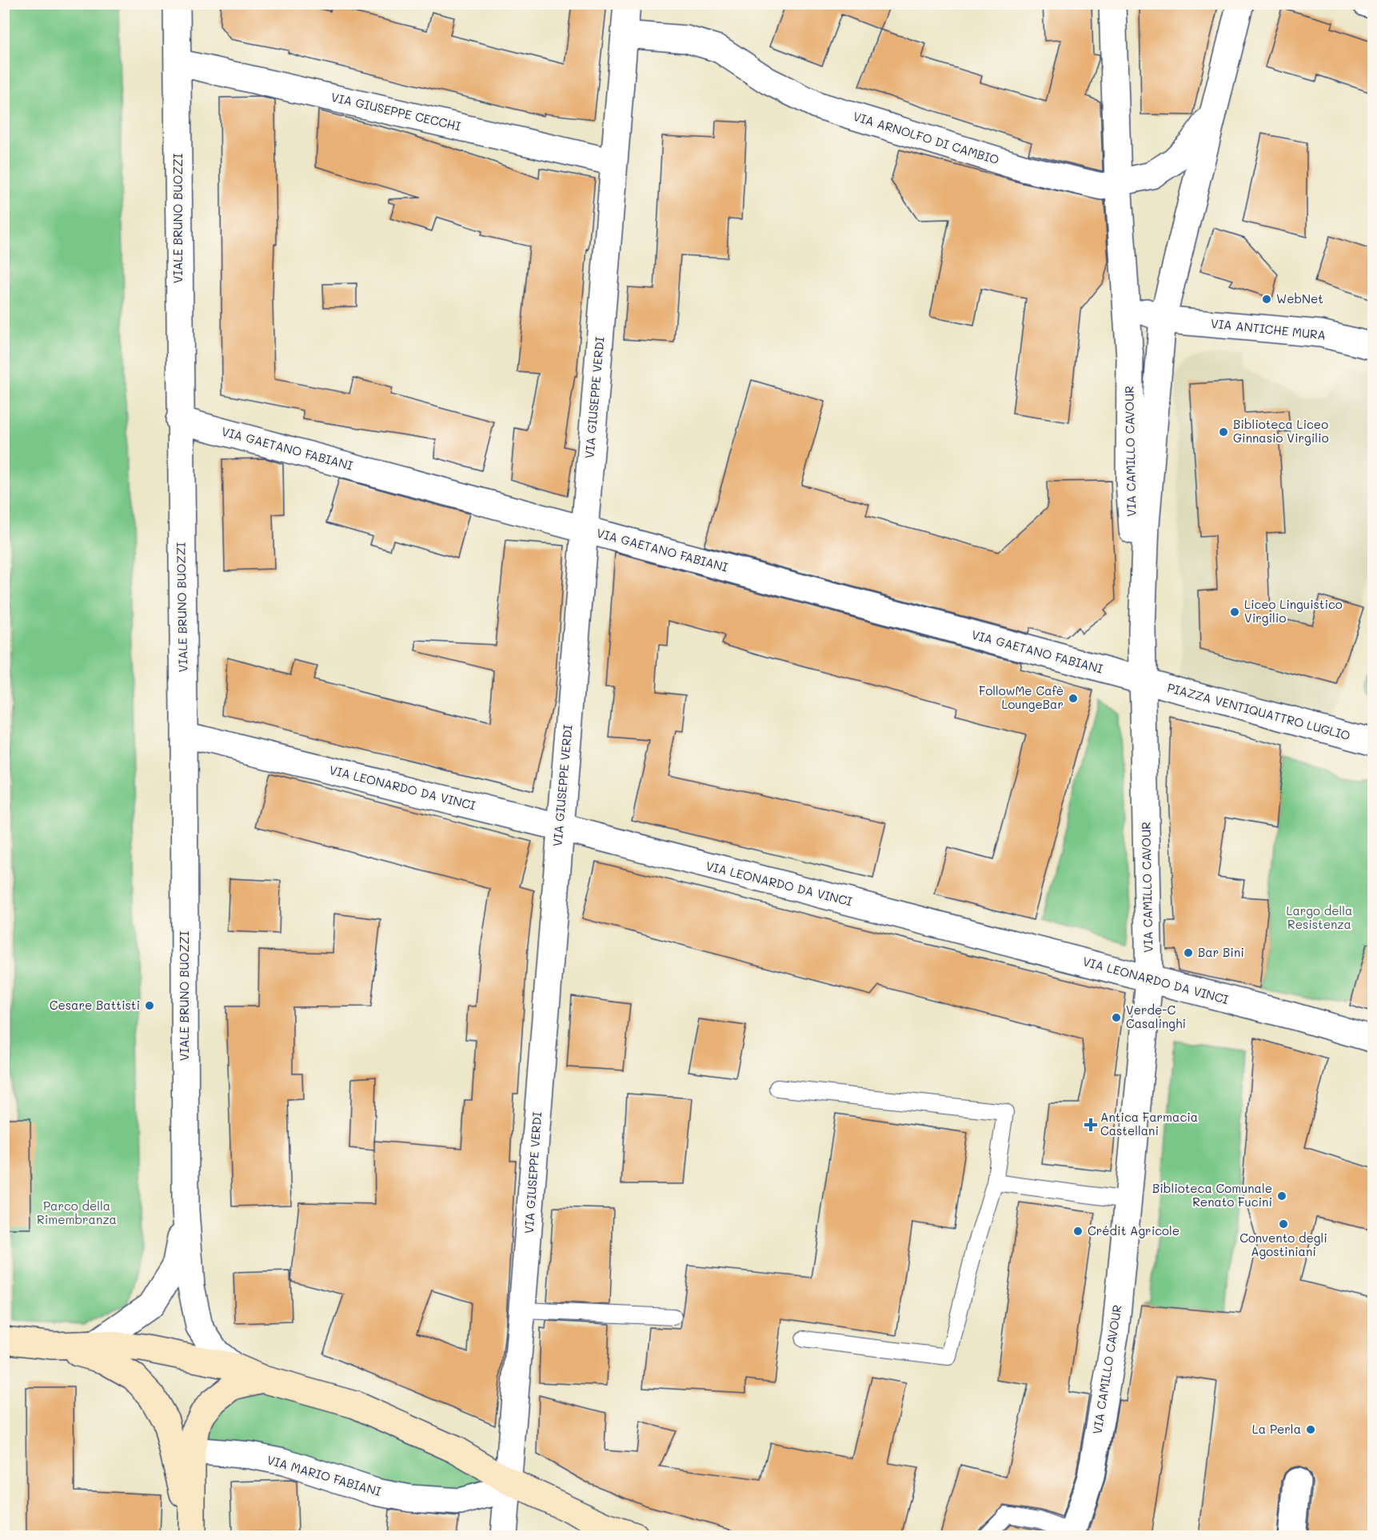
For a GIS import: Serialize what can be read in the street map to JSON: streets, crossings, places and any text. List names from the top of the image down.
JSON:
{
  "streets": {
    "street": [
      "VIA GIUSEPPE CECCHI",
      "VIA ARNOLFO DI CAMBIO",
      "VIALE BRUNO BUOZZI",
      "VIA ANTICHE MURA",
      "VIA GIUSEPPE VERDI",
      "VIA GAETANO FABIANI",
      "VIA CAMILLO CAVOUR",
      "PIAZZA VENTIQUATTRO LUGLIO",
      "VIA LEONARDO DA VINCI",
      "VIA MARIO FABIANI"
    ]
  },
  "crossings": [
    ["VIA GIUSEPPE CECCHI", "VIALE BRUNO BUOZZI"],
    ["VIA GIUSEPPE CECCHI", "VIA GIUSEPPE VERDI"],
    ["VIA ARNOLFO DI CAMBIO", "VIA GIUSEPPE VERDI"],
    ["VIA ARNOLFO DI CAMBIO", "VIA CAMILLO CAVOUR"],
    ["VIALE BRUNO BUOZZI", "VIA GAETANO FABIANI"],
    ["VIALE BRUNO BUOZZI", "VIA LEONARDO DA VINCI"],
    ["VIA ANTICHE MURA", "VIA CAMILLO CAVOUR"],
    ["VIA GIUSEPPE VERDI", "VIA GAETANO FABIANI"],
    ["VIA GIUSEPPE VERDI", "VIA LEONARDO DA VINCI"],
    ["VIA GIUSEPPE VERDI", "VIA MARIO FABIANI"],
    ["VIA GAETANO FABIANI", "VIA CAMILLO CAVOUR"],
    ["VIA GAETANO FABIANI", "PIAZZA VENTIQUATTRO LUGLIO"],
    ["VIA CAMILLO CAVOUR", "PIAZZA VENTIQUATTRO LUGLIO"],
    ["VIA CAMILLO CAVOUR", "VIA LEONARDO DA VINCI"]
  ],
  "parks": ["Largo della Resistenza", "Parco della Rimembranza"],
  "places": {
    "other": [
      "WebNet",
      "Biblioteca Liceo Ginnasio Virgilio",
      "Liceo Linguistico Virgilio",
      "FollowMe Cafè LoungeBar",
      "Bar Bini",
      "Cesare Battisti",
      "Verde-C Casalinghi",
      "Biblioteca Comunale Renato Fucini",
      "Convento degli Agostiniani",
      "Crédit Agricole",
      "La Perla"
    ],
    "health": ["Antica Farmacia Castellani"]
  }
}
